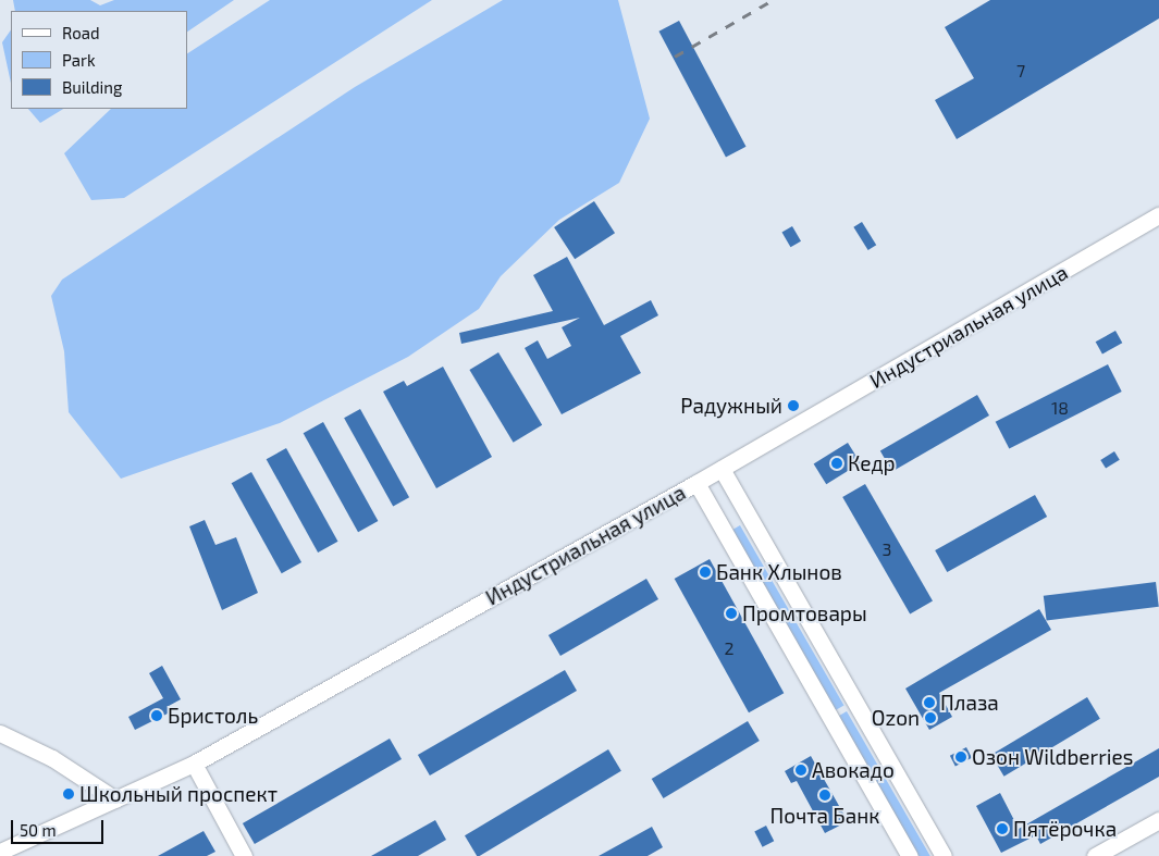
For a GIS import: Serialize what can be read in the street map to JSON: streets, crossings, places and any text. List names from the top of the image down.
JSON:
{
  "streets": {
    "street": ["Индустриальная улица"]
  },
  "places": [
    "Радужный",
    "Кедр",
    "Банк Хлынов",
    "Промтовары",
    "Плаза",
    "Бристоль",
    "Ozon",
    "Озон Wildberries",
    "Авокадо",
    "Школьный проспект",
    "Почта Банк",
    "Пятёрочка"
  ],
  "house_numbers": [
    "7",
    "18",
    "3",
    "2"
  ],
  "legend": ["Road", "Park", "Building"],
  "scale_bar": "50 m"
}
